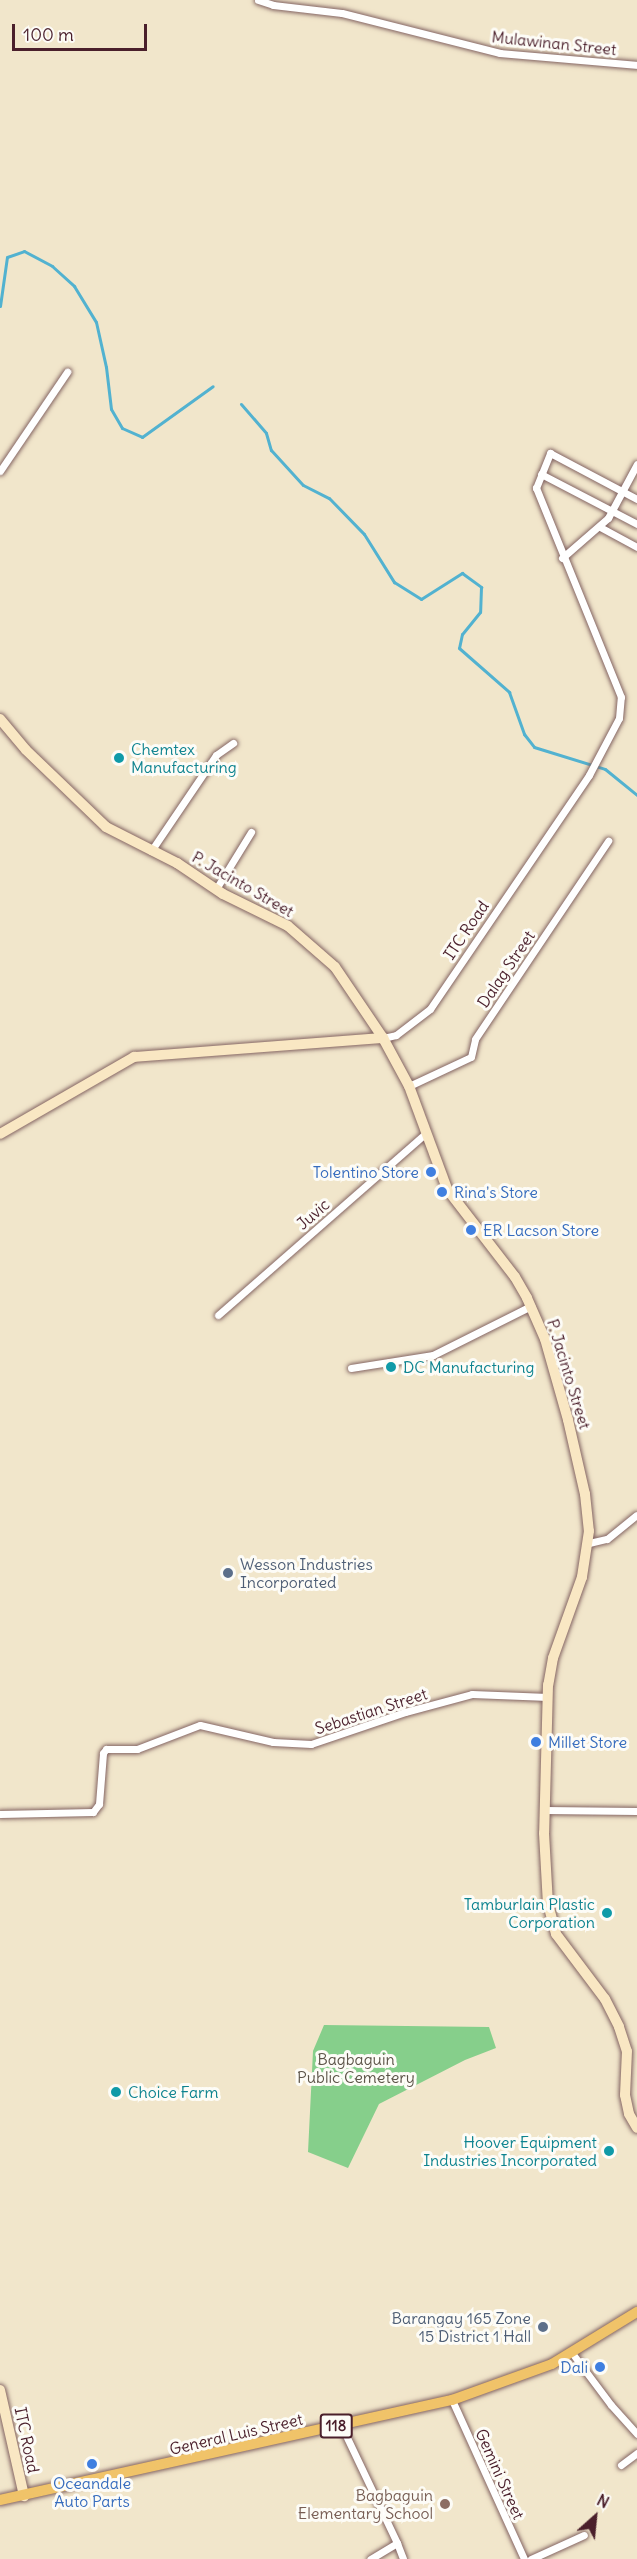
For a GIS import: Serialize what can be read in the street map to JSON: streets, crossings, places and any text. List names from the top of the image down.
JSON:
{
  "streets": {
    "main road": ["118", "General Luis Street"],
    "street": [
      "Mulawinan Street",
      "P. Jacinto Street",
      "ITC Road",
      "Dalag Street",
      "Juvic",
      "Sebastian Street",
      "Gemini Street"
    ]
  },
  "crossings": [
    ["P. Jacinto Street", "ITC Road"],
    ["P. Jacinto Street", "Dalag Street"],
    ["P. Jacinto Street", "Juvic"],
    ["P. Jacinto Street", "Sebastian Street"],
    ["ITC Road", "General Luis Street"],
    ["General Luis Street", "Gemini Street"]
  ],
  "parks": ["Bagbaguin Public Cemetery"],
  "places": [
    "Chemtex Manufacturing",
    "Tolentino Store",
    "Rina's Store",
    "ER Lacson Store",
    "DC Manufacturing",
    "Wesson Industries Incorporated",
    "Millet Store",
    "Tamburlain Plastic Corporation",
    "Choice Farm",
    "Hoover Equipment Industries Incorporated",
    "Barangay 165 Zone 15 District 1 Hall",
    "Dali",
    "Oceandale Auto Parts",
    "Bagbaguin Elementary School"
  ],
  "scale_bar": "100 m",
  "north": "top right"
}
